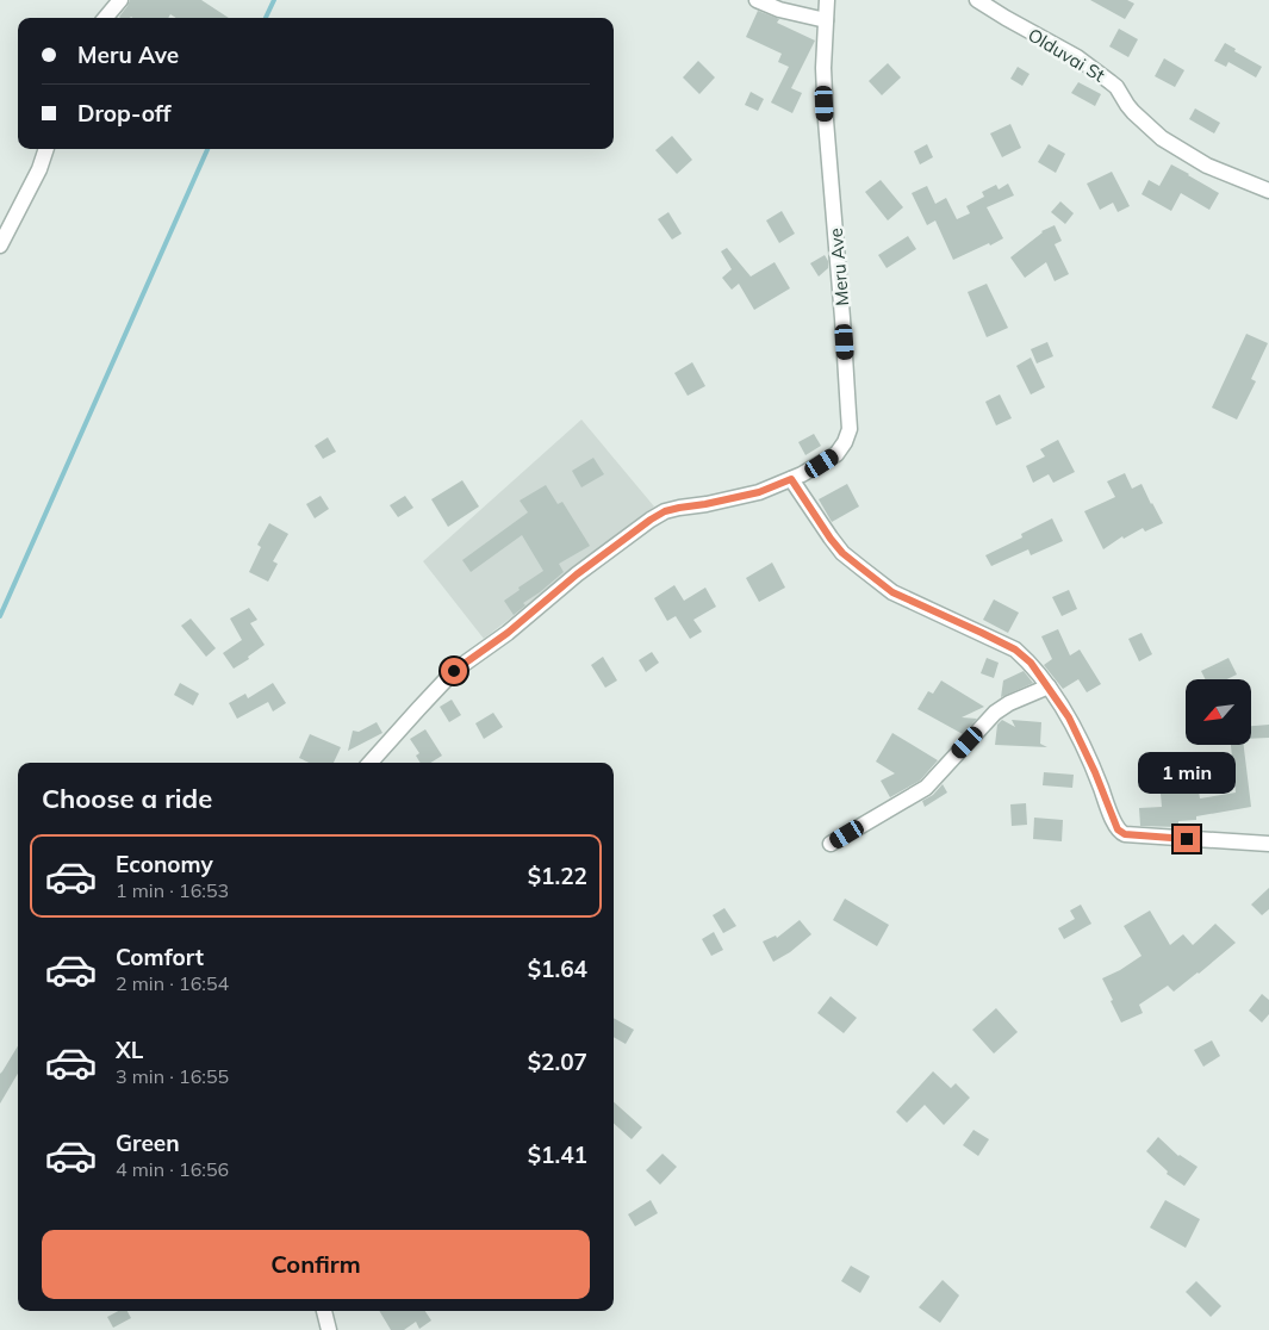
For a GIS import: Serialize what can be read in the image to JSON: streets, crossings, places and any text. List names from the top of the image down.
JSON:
{
  "streets": {
    "street": ["Olduvai St", "Meru Ave"]
  },
  "north": "bottom left",
  "page": {
    "banner": ["Meru Ave", "Drop-off"],
    "bubble": "1 min",
    "heading": "Choose a ride",
    "list": [
      {
        "name": "Economy",
        "note": "1 min · 16:53",
        "value": "$1.22"
      },
      {
        "name": "Comfort",
        "note": "2 min · 16:54",
        "value": "$1.64"
      },
      {
        "name": "XL",
        "note": "3 min · 16:55",
        "value": "$2.07"
      },
      {
        "name": "Green",
        "note": "4 min · 16:56",
        "value": "$1.41"
      }
    ],
    "buttons": "Confirm"
  }
}
